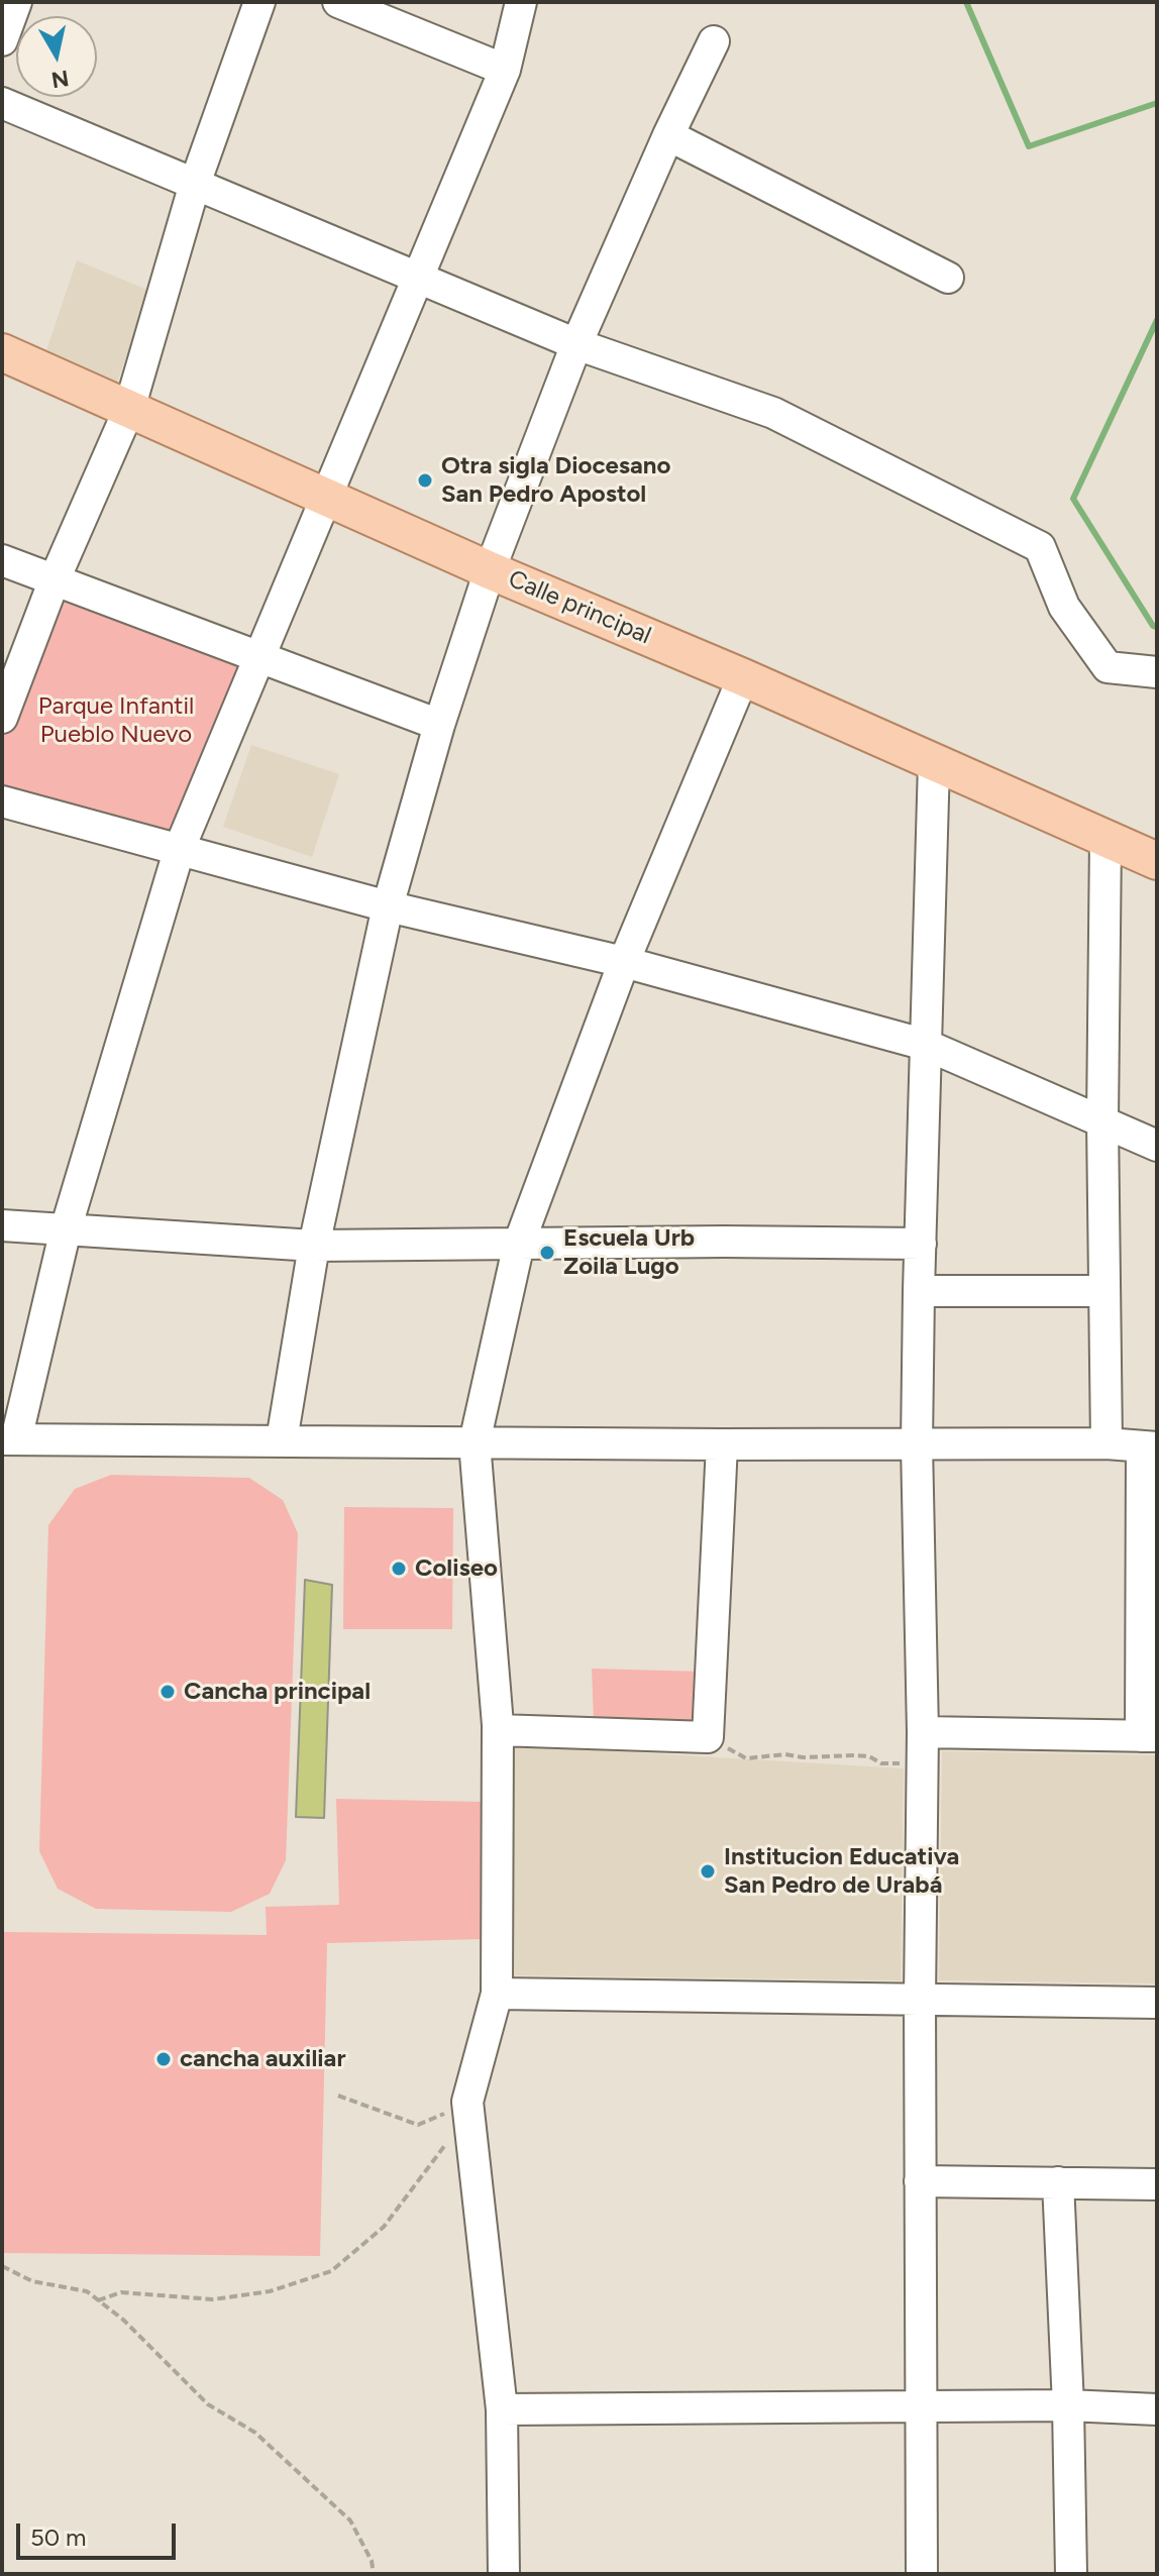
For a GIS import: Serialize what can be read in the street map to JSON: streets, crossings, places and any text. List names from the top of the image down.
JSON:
{
  "streets": {
    "main road": ["Calle principal"]
  },
  "parks": ["Parque Infantil Pueblo Nuevo"],
  "places": [
    "Otra sigla Diocesano San Pedro Apostol",
    "Escuela Urb Zoila Lugo",
    "Coliseo",
    "Cancha principal",
    "Institucion Educativa San Pedro de Urabá",
    "cancha auxiliar"
  ],
  "scale_bar": "50 m",
  "north": "bottom"
}
